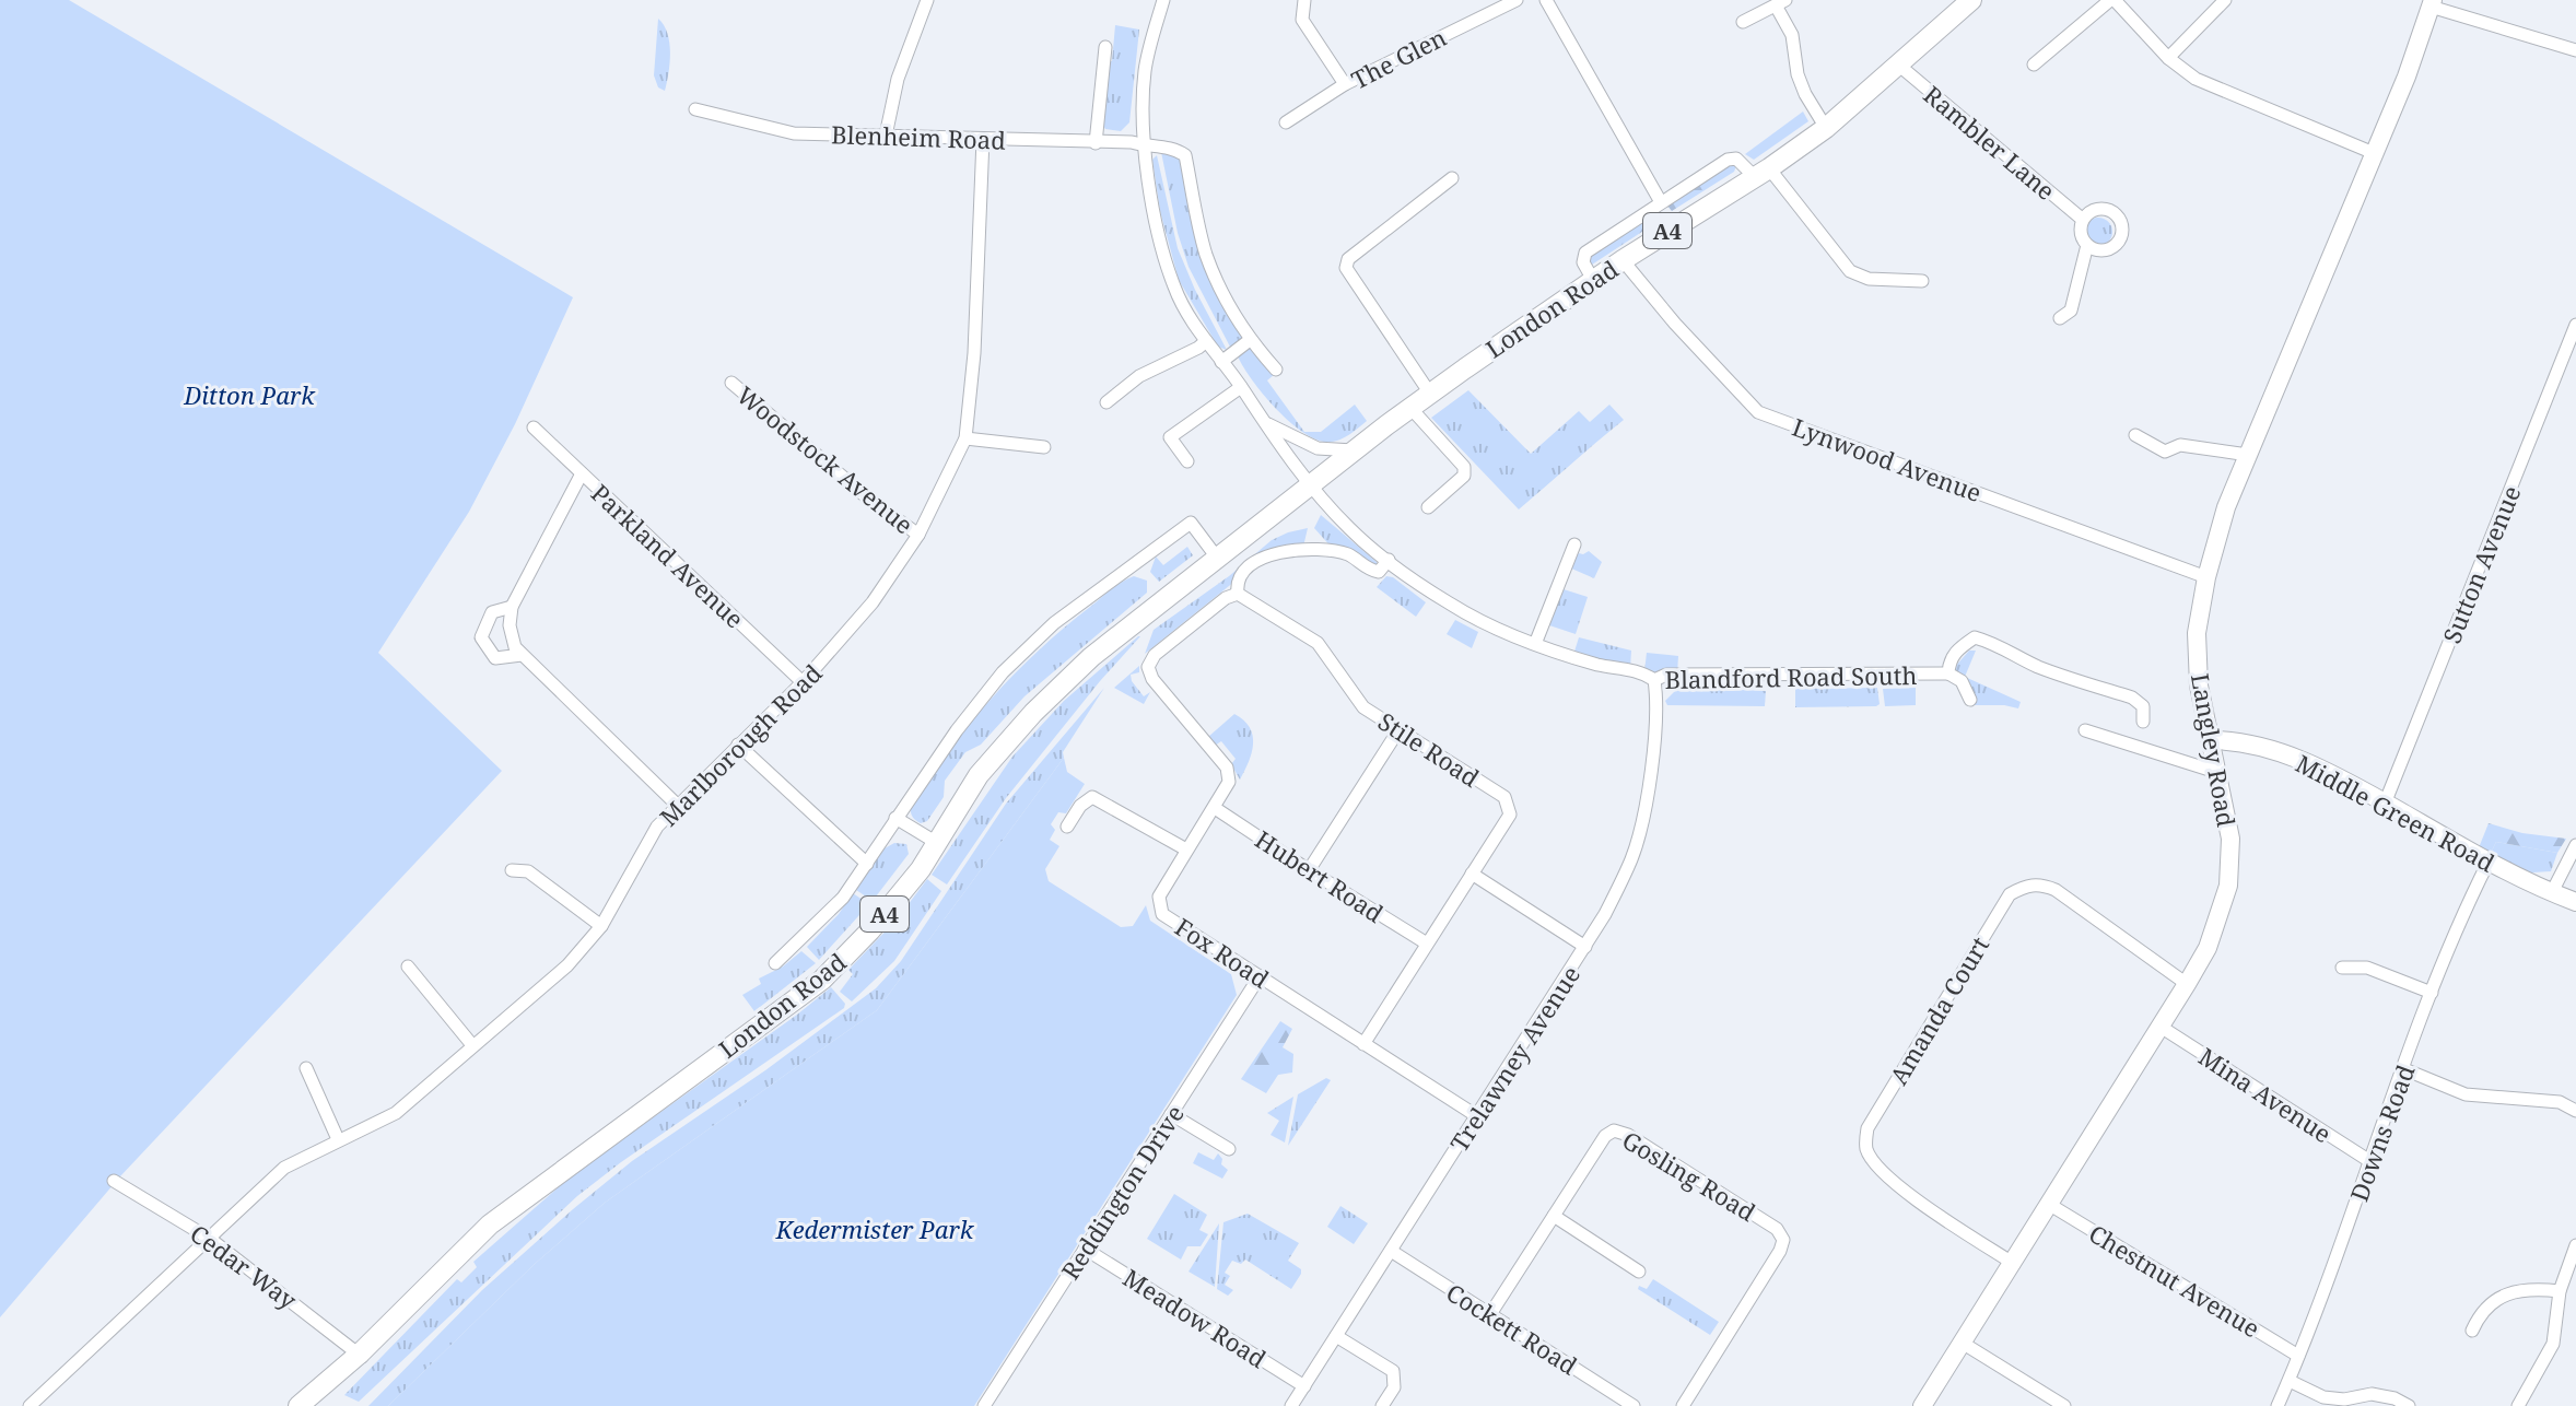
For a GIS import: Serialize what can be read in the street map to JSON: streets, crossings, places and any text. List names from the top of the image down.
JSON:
{
  "streets": {
    "main road": ["A4", "London Road"],
    "street": [
      "The Glen",
      "Blenheim Road",
      "Rambler Lane",
      "Woodstock Avenue",
      "Lynwood Avenue",
      "Parkland Avenue",
      "Sutton Avenue",
      "Blandford Road South",
      "Marlborough Road",
      "Stile Road",
      "Langley Road",
      "Middle Green Road",
      "Hubert Road",
      "Fox Road",
      "Amanda Court",
      "Trelawney Avenue",
      "Mina Avenue",
      "Downs Road",
      "Gosling Road",
      "Reddington Drive",
      "Cedar Way",
      "Chestnut Avenue",
      "Meadow Road",
      "Cockett Road"
    ]
  },
  "crossings": [
    ["Blenheim Road", "Blandford Road South"],
    ["Blenheim Road", "Marlborough Road"],
    ["Rambler Lane", "London Road"],
    ["London Road", "Lynwood Avenue"],
    ["London Road", "Blandford Road South"],
    ["London Road", "Cedar Way"],
    ["Woodstock Avenue", "Marlborough Road"],
    ["Lynwood Avenue", "Langley Road"],
    ["Parkland Avenue", "Marlborough Road"],
    ["Sutton Avenue", "Middle Green Road"],
    ["Blandford Road South", "Trelawney Avenue"],
    ["Marlborough Road", "Cedar Way"],
    ["Stile Road", "Hubert Road"],
    ["Stile Road", "Fox Road"],
    ["Langley Road", "Middle Green Road"],
    ["Langley Road", "Amanda Court"],
    ["Langley Road", "Mina Avenue"],
    ["Langley Road", "Chestnut Avenue"],
    ["Middle Green Road", "Downs Road"],
    ["Hubert Road", "Fox Road"],
    ["Fox Road", "Trelawney Avenue"],
    ["Fox Road", "Reddington Drive"],
    ["Trelawney Avenue", "Meadow Road"],
    ["Trelawney Avenue", "Cockett Road"],
    ["Mina Avenue", "Downs Road"],
    ["Downs Road", "Chestnut Avenue"],
    ["Gosling Road", "Cockett Road"],
    ["Reddington Drive", "Meadow Road"]
  ],
  "parks": ["Ditton Park", "Kedermister Park"]
}
